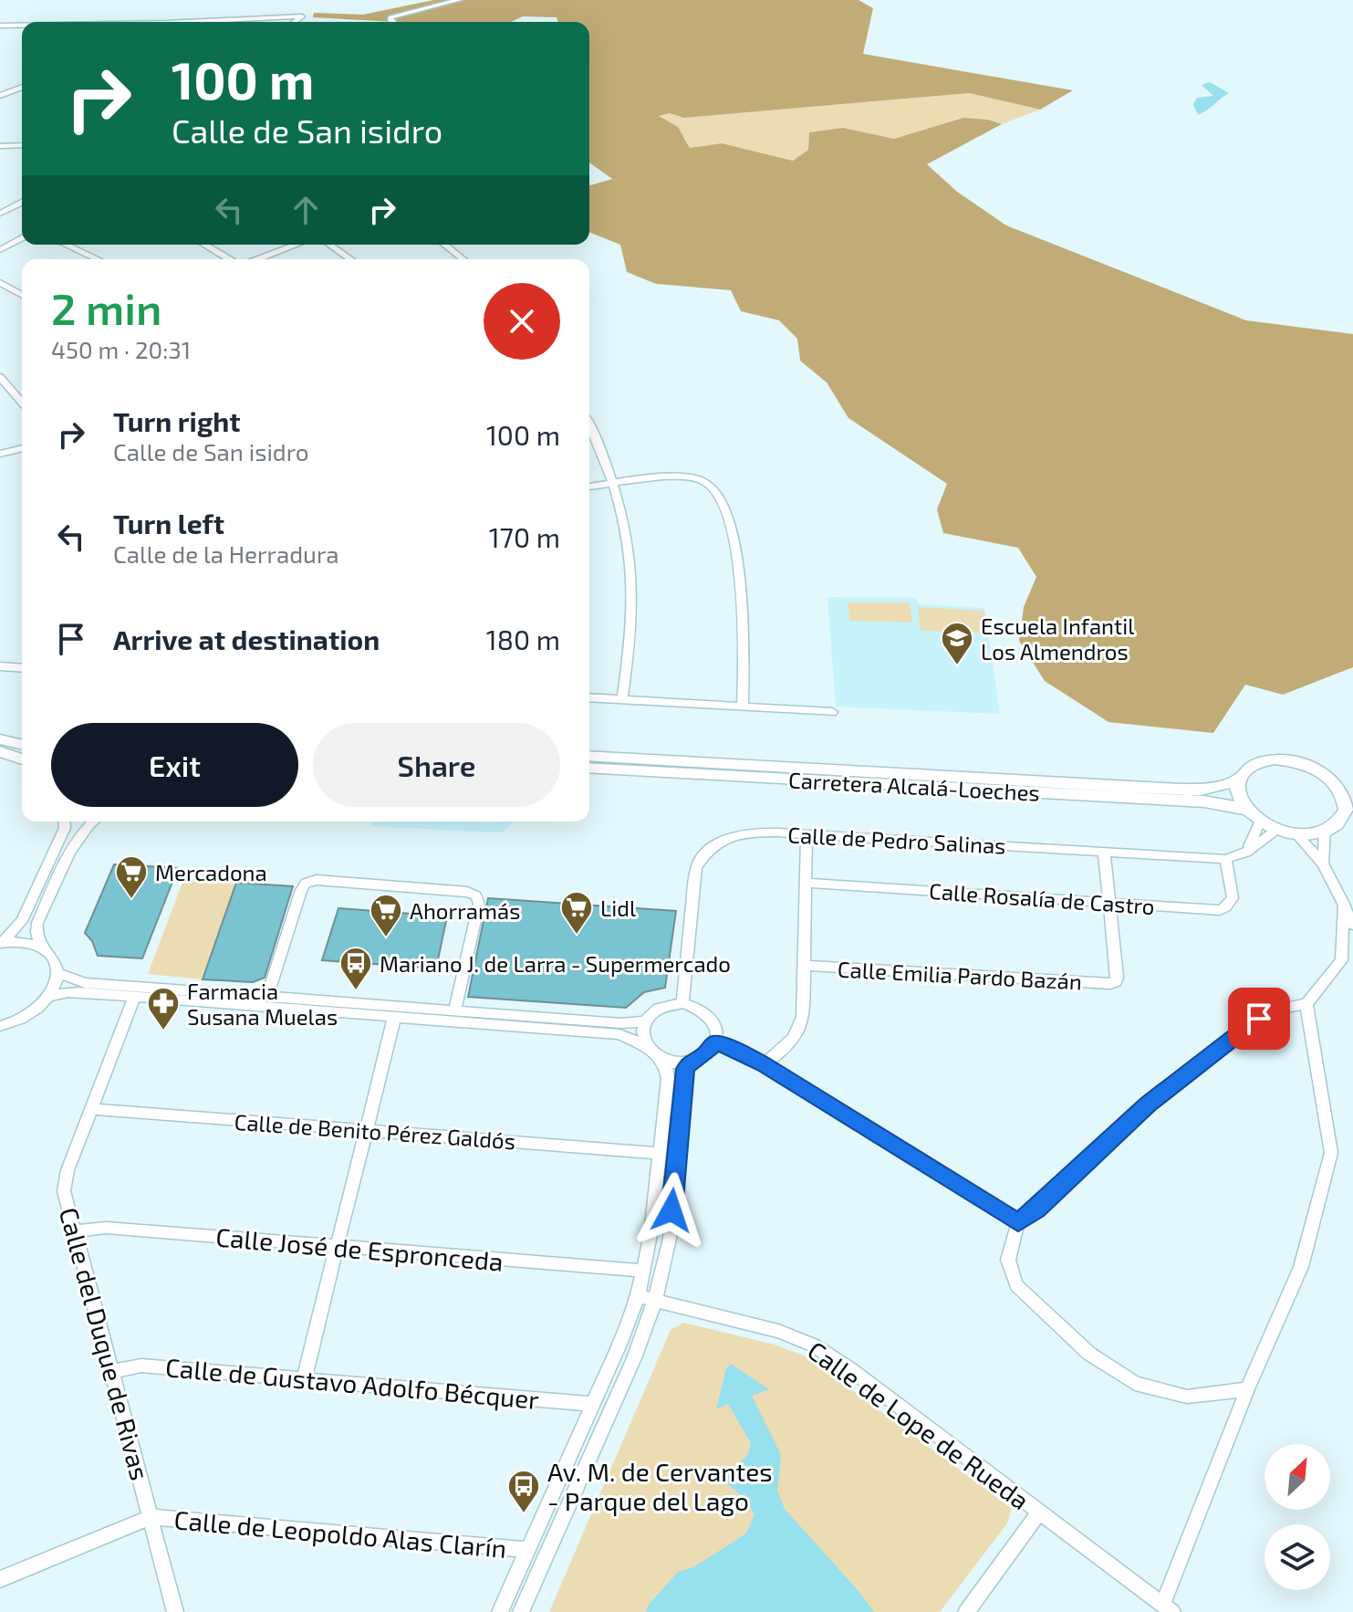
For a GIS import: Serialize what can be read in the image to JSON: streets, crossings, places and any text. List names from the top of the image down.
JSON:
{
  "streets": {
    "main road": ["Carretera Alcalá-Loeches"],
    "street": [
      "Calle de Pedro Salinas",
      "Calle Rosalía de Castro",
      "Calle Emilia Pardo Bazán",
      "Calle de Benito Pérez Galdós",
      "Calle José de Espronceda",
      "Calle del Duque de Rivas",
      "Calle de Gustavo Adolfo Bécquer",
      "Calle de Lope de Rueda",
      "Calle de Leopoldo Alas Clarín"
    ]
  },
  "crossings": [
    ["Carretera Alcalá-Loeches", "Calle de Pedro Salinas"],
    ["Calle de Pedro Salinas", "Calle Rosalía de Castro"],
    ["Calle Rosalía de Castro", "Calle Emilia Pardo Bazán"],
    ["Calle de Benito Pérez Galdós", "Calle del Duque de Rivas"],
    ["Calle José de Espronceda", "Calle del Duque de Rivas"],
    ["Calle del Duque de Rivas", "Calle de Gustavo Adolfo Bécquer"],
    ["Calle del Duque de Rivas", "Calle de Leopoldo Alas Clarín"]
  ],
  "places": {
    "school or university": ["Escuela Infantil Los Almendros"],
    "supermarket": ["Mercadona", "Lidl", "Ahorramás"],
    "bus stop": ["Mariano J. de Larra - Supermercado", "Av. M. de Cervantes - Parque del Lago"],
    "pharmacy": ["Farmacia Susana Muelas"]
  },
  "north": "top right",
  "page": {
    "turn": ["100 m", "Calle de San isidro"],
    "heading": ["2 min", "450 m · 20:31"],
    "list": [
      {
        "name": "Turn right",
        "note": "Calle de San isidro",
        "value": "100 m"
      },
      {
        "name": "Turn left",
        "note": "Calle de la Herradura",
        "value": "170 m"
      },
      {
        "name": "Arrive at destination",
        "value": "180 m"
      }
    ],
    "buttons": ["Exit", "Share"]
  }
}
